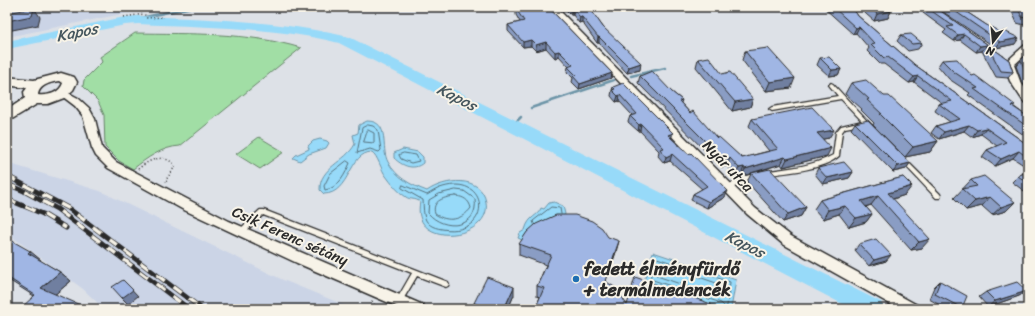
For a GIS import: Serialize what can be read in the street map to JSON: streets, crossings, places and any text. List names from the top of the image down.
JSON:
{
  "streets": {
    "street": ["Nyár utca", "Csik Ferenc sétány"]
  },
  "water": ["Kapos"],
  "places": ["fedett élményfürdő + termálmedencék"],
  "north": "bottom"
}
